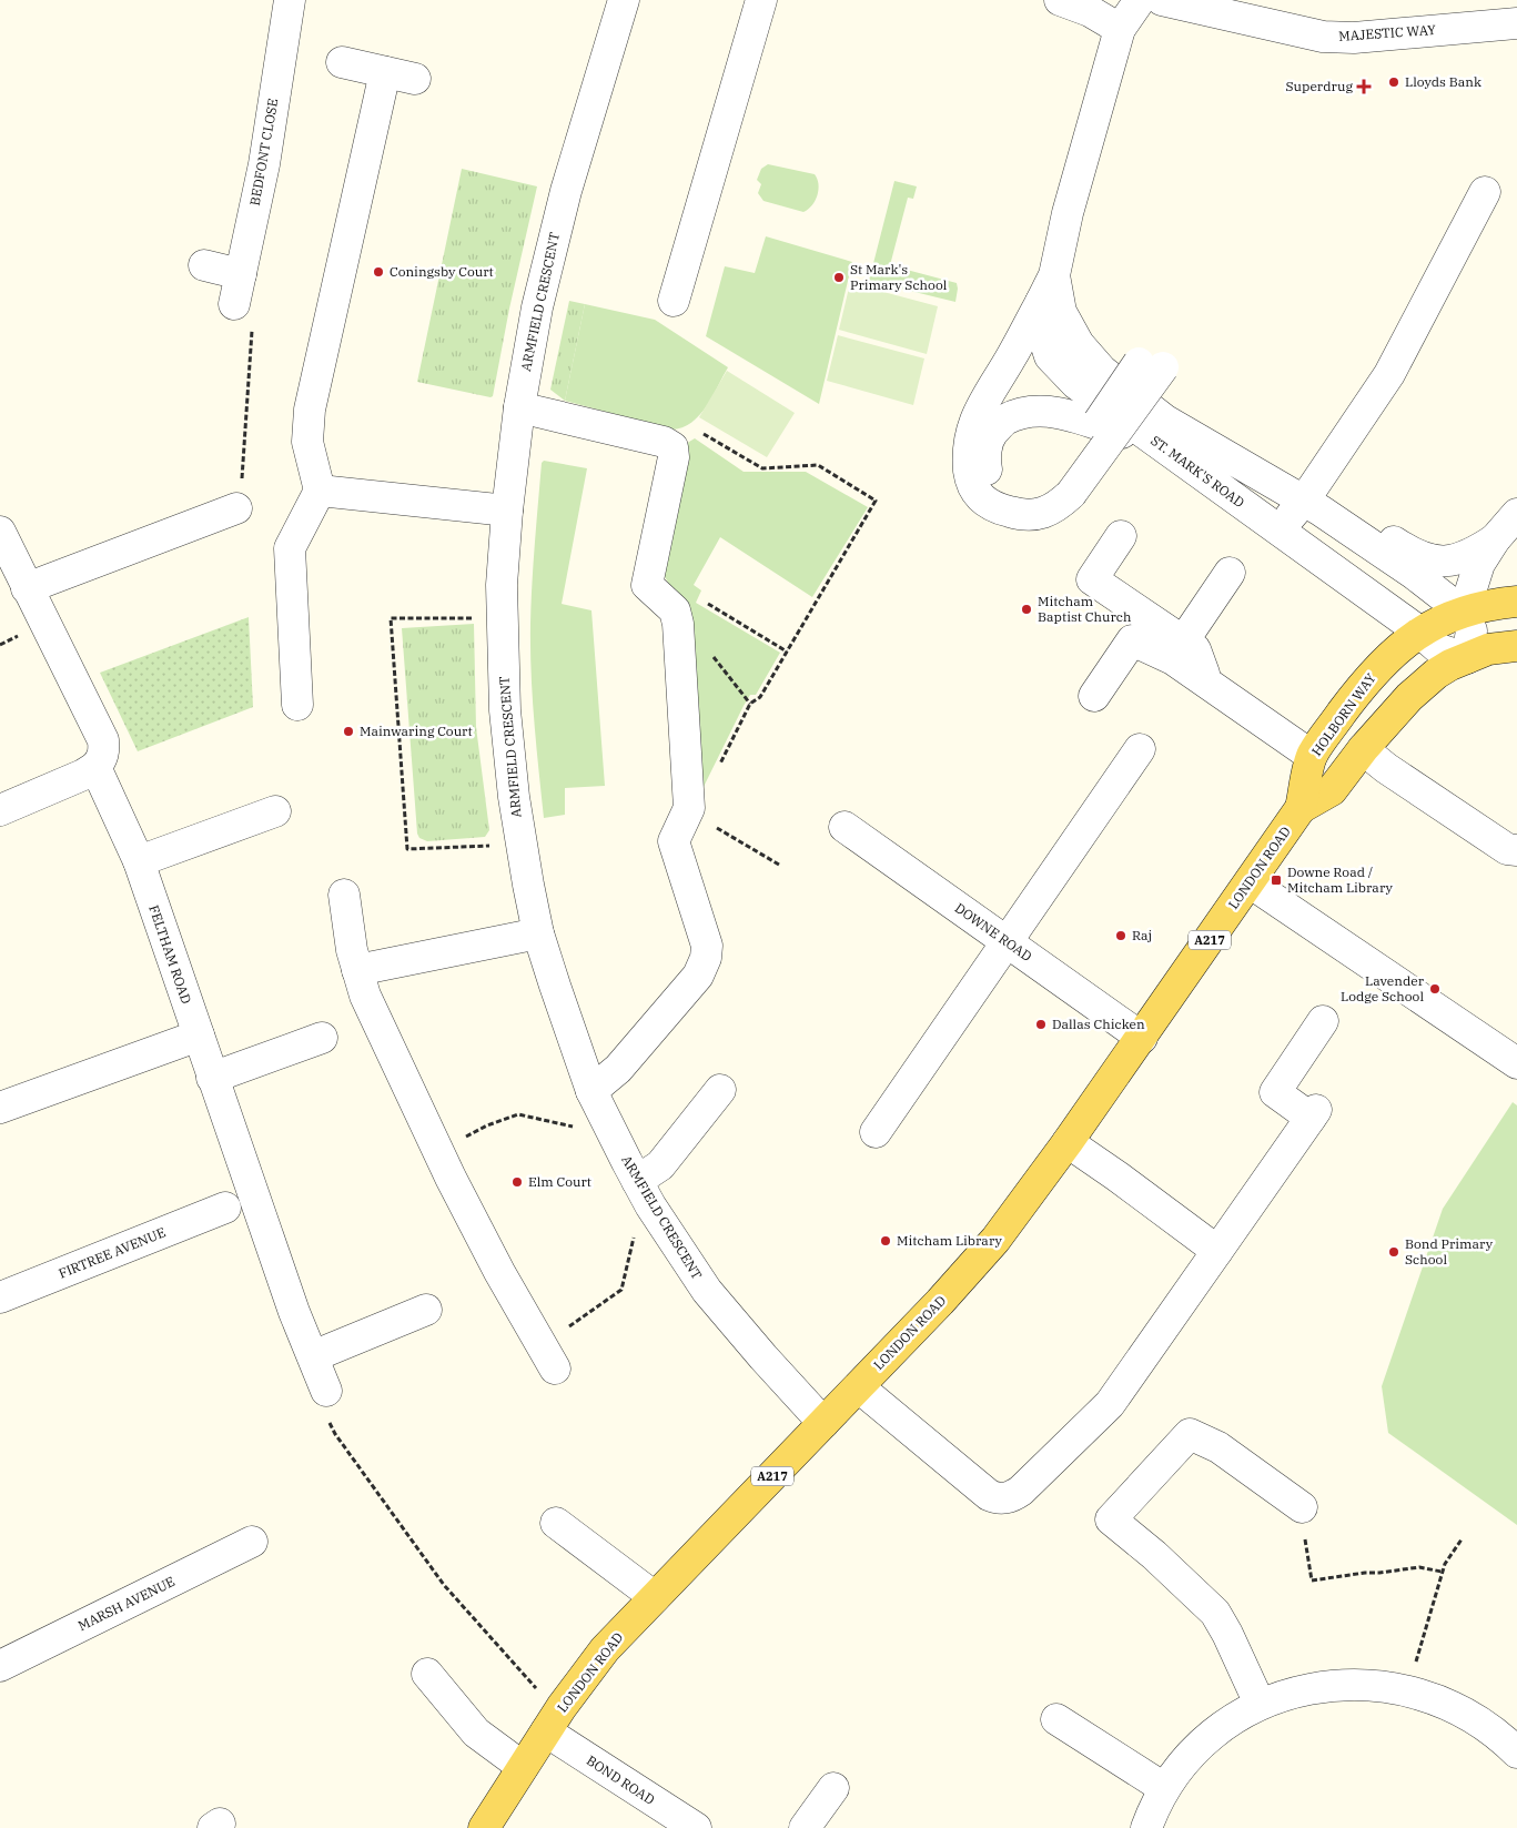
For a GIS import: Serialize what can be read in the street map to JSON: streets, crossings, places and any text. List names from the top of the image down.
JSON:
{
  "streets": {
    "main road": ["HOLBORN WAY", "LONDON ROAD", "A217"],
    "street": [
      "MAJESTIC WAY",
      "BEDFONT CLOSE",
      "ARMFIELD CRESCENT",
      "ST. MARK'S ROAD",
      "DOWNE ROAD",
      "FELTHAM ROAD",
      "FIRTREE AVENUE",
      "MARSH AVENUE",
      "BOND ROAD"
    ]
  },
  "crossings": [
    ["ARMFIELD CRESCENT", "LONDON ROAD"],
    ["ST. MARK'S ROAD", "HOLBORN WAY"],
    ["ST. MARK'S ROAD", "A217"],
    ["HOLBORN WAY", "LONDON ROAD"],
    ["HOLBORN WAY", "A217"],
    ["LONDON ROAD", "DOWNE ROAD"],
    ["LONDON ROAD", "A217"],
    ["LONDON ROAD", "BOND ROAD"]
  ],
  "places": {
    "other": [
      "Lloyds Bank",
      "Coningsby Court",
      "St Mark's Primary School",
      "Mitcham Baptist Church",
      "Mainwaring Court",
      "Raj",
      "Lavender Lodge School",
      "Dallas Chicken",
      "Elm Court",
      "Mitcham Library",
      "Bond Primary School"
    ],
    "health": ["Superdrug"],
    "transit": ["Downe Road / Mitcham Library"]
  }
}
